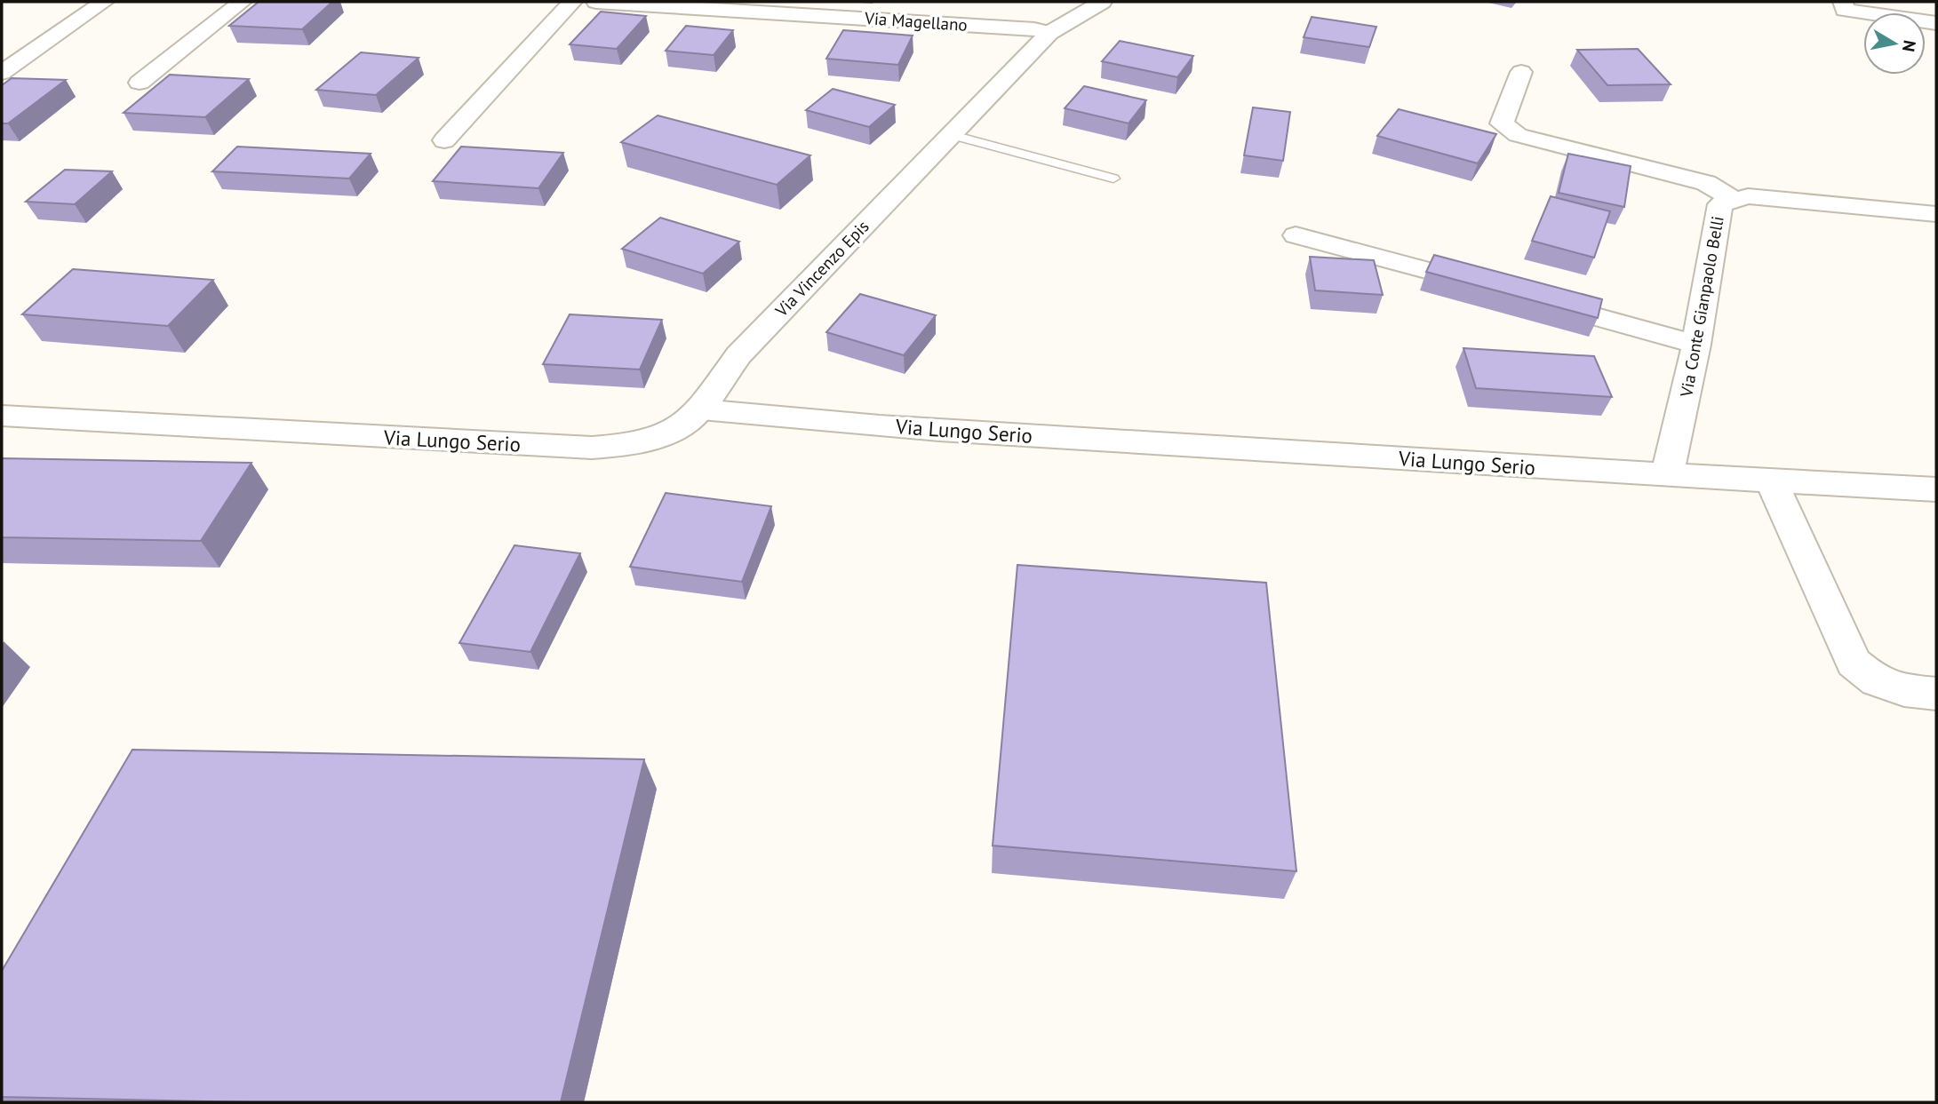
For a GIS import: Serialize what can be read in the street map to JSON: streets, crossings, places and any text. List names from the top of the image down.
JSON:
{
  "streets": {
    "street": [
      "Via Magellano",
      "Via Vincenzo Epis",
      "Via Conte Gianpaolo Belli",
      "Via Lungo Serio"
    ]
  },
  "crossings": [
    ["Via Magellano", "Via Vincenzo Epis"],
    ["Via Vincenzo Epis", "Via Lungo Serio"],
    ["Via Conte Gianpaolo Belli", "Via Lungo Serio"]
  ],
  "north": "right"
}
